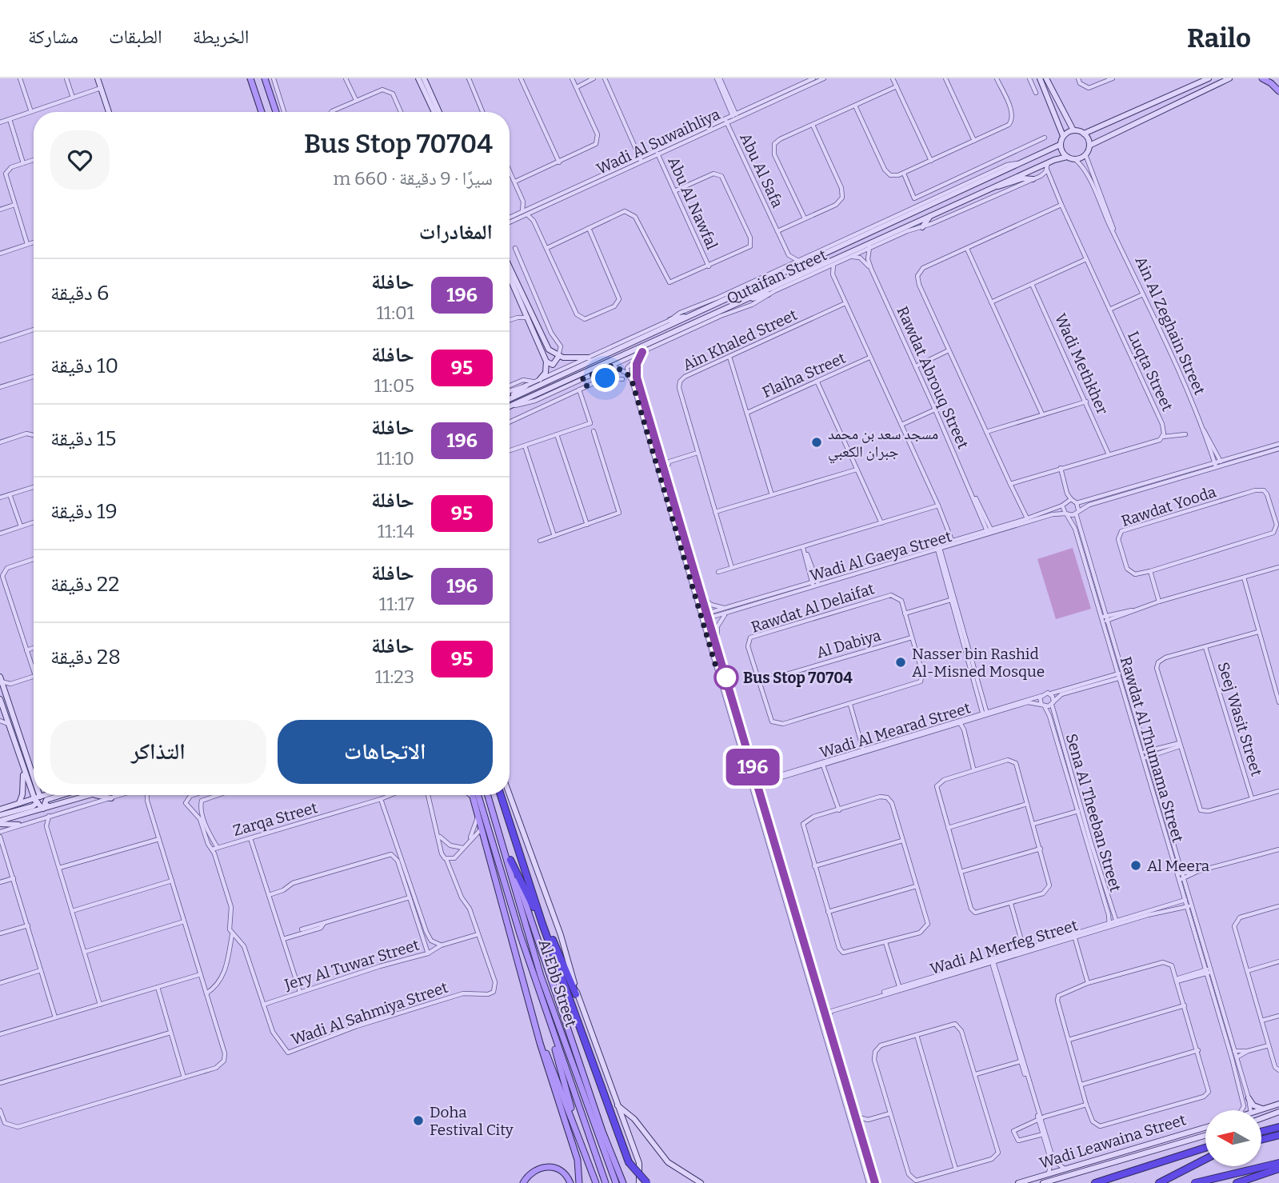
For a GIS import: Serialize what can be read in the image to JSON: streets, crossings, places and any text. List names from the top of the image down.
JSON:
{
  "streets": {
    "main road": ["Al Ebb Street"],
    "street": [
      "Wadi Al Suwaihliya",
      "Abu Al Safa",
      "Abu Al Nawfal",
      "Qutaifan Street",
      "Ain Al Zeghain Street",
      "Ain Khaled Street",
      "Wadi Methkher",
      "Luqta Street",
      "Flaiha Street",
      "Rawdat Abrouq Street",
      "Rawdat Yooda",
      "Wadi Al Gaeya Street",
      "Rawdat Al Delaifat",
      "Al Dabiya",
      "Seej Wasit Street",
      "Wadi Al Mearad Street",
      "Rawdat Al Thumama Street",
      "Sena Al Theeban Street",
      "Zarqa Street",
      "Wadi Al Merfeg Street",
      "Jery Al Tuwar Street",
      "Wadi Al Sahmiya Street",
      "Wadi Leawaina Street"
    ]
  },
  "crossings": [
    ["Wadi Al Suwaihliya", "Abu Al Safa"],
    ["Wadi Al Suwaihliya", "Abu Al Nawfal"],
    ["Qutaifan Street", "Ain Al Zeghain Street"],
    ["Qutaifan Street", "Luqta Street"],
    ["Qutaifan Street", "Rawdat Abrouq Street"],
    ["Wadi Methkher", "Luqta Street"],
    ["Rawdat Abrouq Street", "Wadi Al Gaeya Street"],
    ["Wadi Al Gaeya Street", "Rawdat Al Thumama Street"],
    ["Rawdat Al Delaifat", "Al Dabiya"],
    ["Wadi Al Mearad Street", "Rawdat Al Thumama Street"],
    ["Wadi Al Mearad Street", "Sena Al Theeban Street"],
    ["Rawdat Al Thumama Street", "Wadi Al Merfeg Street"],
    ["Sena Al Theeban Street", "Wadi Al Merfeg Street"],
    ["Jery Al Tuwar Street", "Wadi Al Sahmiya Street"]
  ],
  "places": [
    "مسجد سعد بن محمد جبران الكعبي",
    "Nasser bin Rashid Al-Misned Mosque",
    "Bus Stop 70704",
    "Al Meera",
    "Doha Festival City"
  ],
  "lines": ["bus line 196"],
  "north": "left",
  "page": {
    "header": "Railo",
    "nav": ["الخريطة", "الطبقات", "مشاركة"],
    "on_map": "196",
    "heading": [
      ["Bus Stop 70704", "سيرًا · 9 دقيقة · 660 m"],
      "المغادرات"
    ],
    "list": [
      {
        "mark": "196",
        "name": "حافلة",
        "note": "11:01",
        "value": "6 دقيقة"
      },
      {
        "mark": "95",
        "name": "حافلة",
        "note": "11:05",
        "value": "10 دقيقة"
      },
      {
        "mark": "196",
        "name": "حافلة",
        "note": "11:10",
        "value": "15 دقيقة"
      },
      {
        "mark": "95",
        "name": "حافلة",
        "note": "11:14",
        "value": "19 دقيقة"
      },
      {
        "mark": "196",
        "name": "حافلة",
        "note": "11:17",
        "value": "22 دقيقة"
      },
      {
        "mark": "95",
        "name": "حافلة",
        "note": "11:23",
        "value": "28 دقيقة"
      }
    ],
    "buttons": ["الاتجاهات", "التذاكر"]
  }
}
